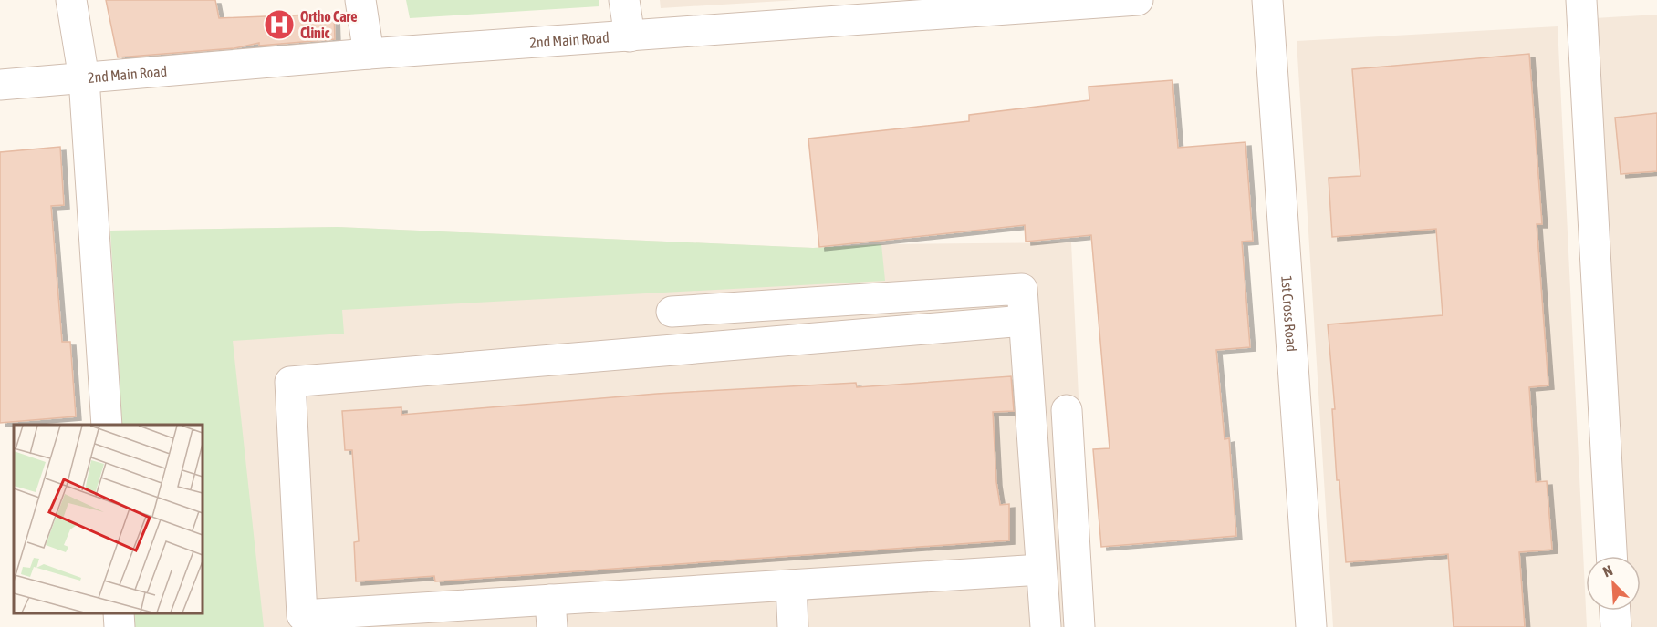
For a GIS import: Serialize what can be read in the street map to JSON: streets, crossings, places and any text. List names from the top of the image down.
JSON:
{
  "streets": {
    "street": ["2nd Main Road", "1st Cross Road"]
  },
  "places": {
    "hospital": ["Ortho Care Clinic"]
  },
  "north": "top left"
}
